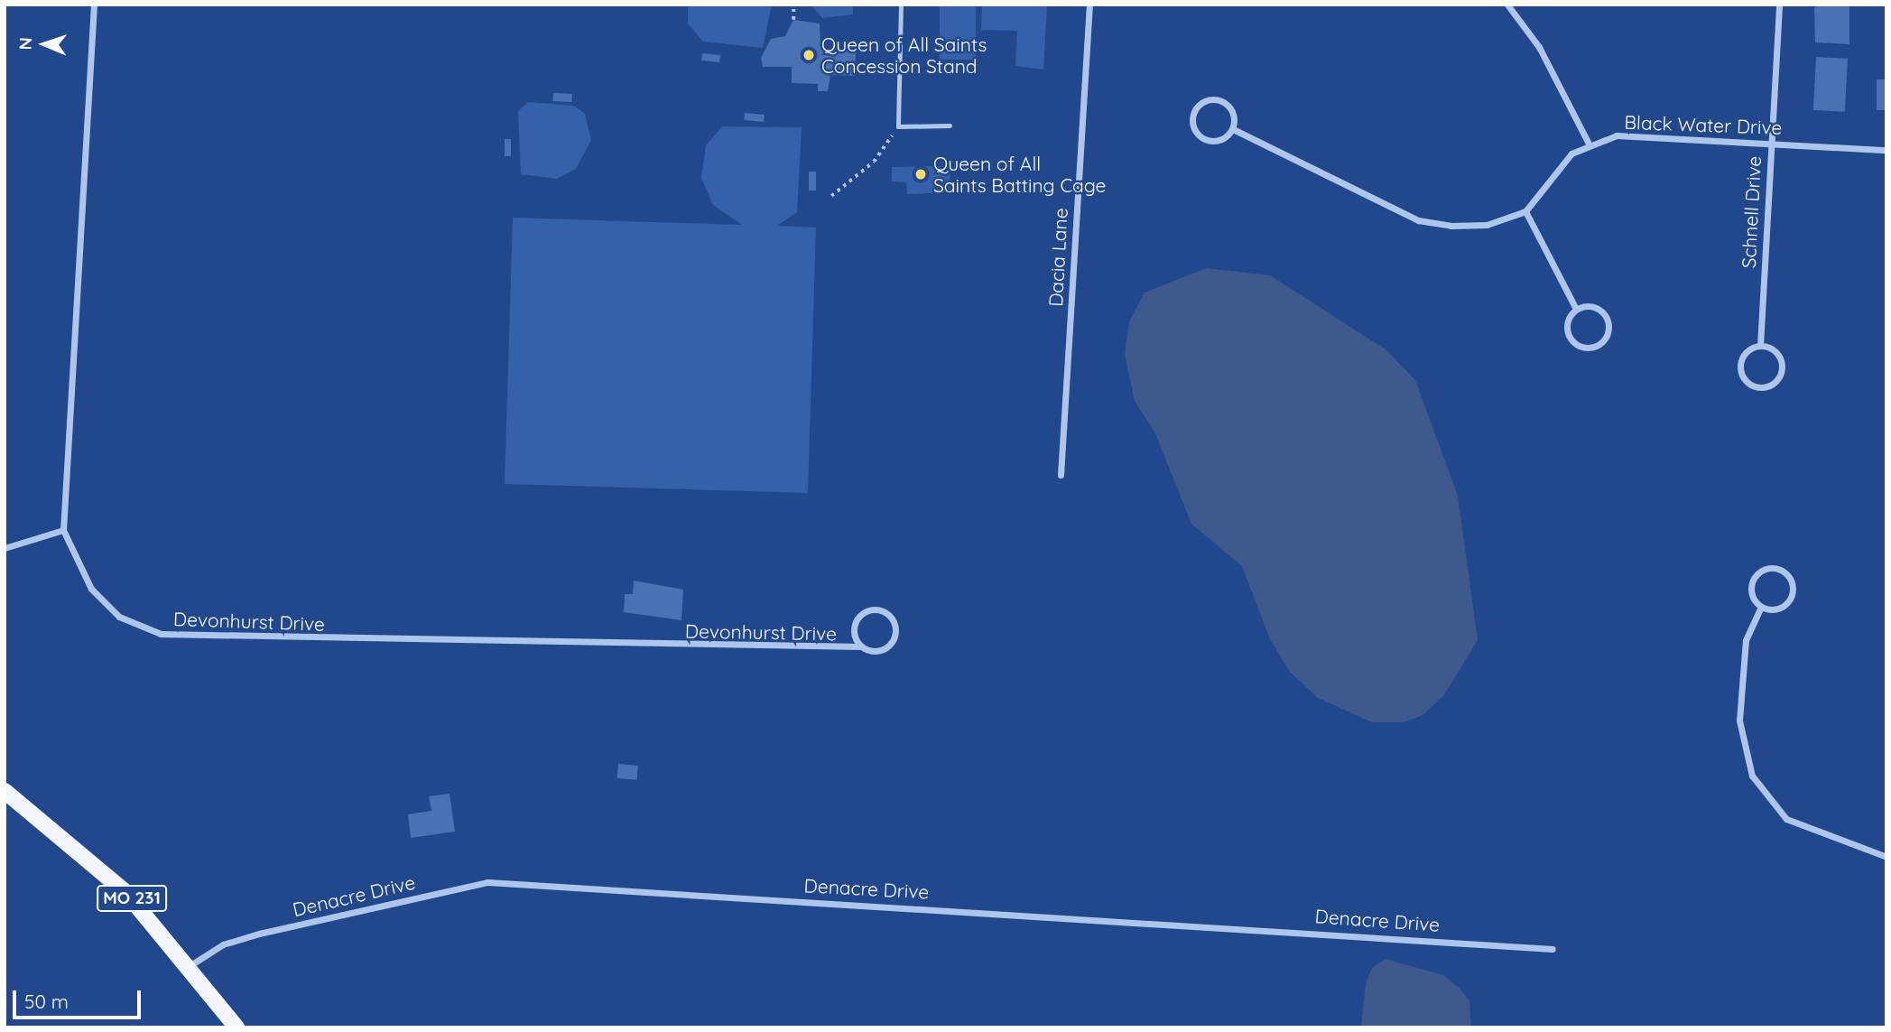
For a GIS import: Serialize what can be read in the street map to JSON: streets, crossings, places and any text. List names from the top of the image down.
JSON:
{
  "streets": {
    "main road": ["MO 231"],
    "street": [
      "Black Water Drive",
      "Schnell Drive",
      "Dacia Lane",
      "Devonhurst Drive",
      "Denacre Drive"
    ]
  },
  "crossings": [
    ["Black Water Drive", "Schnell Drive"],
    ["Denacre Drive", "MO 231"]
  ],
  "places": ["Queen of All Saints Concession Stand", "Queen of All Saints Batting Cage"],
  "scale_bar": "50 m",
  "north": "left"
}
